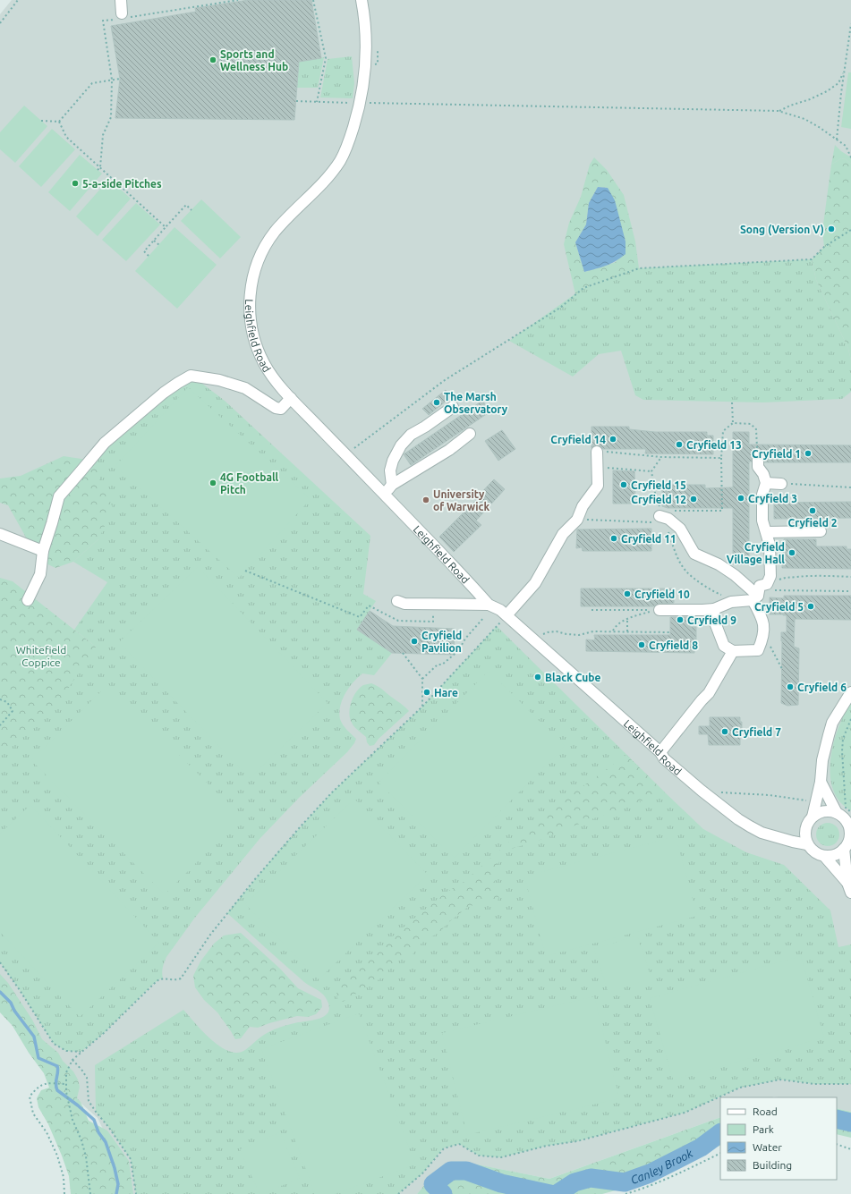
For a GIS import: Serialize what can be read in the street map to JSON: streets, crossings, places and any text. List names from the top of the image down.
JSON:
{
  "streets": {
    "street": ["Leighfield Road"]
  },
  "water": ["Canley Brook"],
  "parks": ["Whitefield Coppice"],
  "places": [
    "Sports and Wellness Hub",
    "5-a-side Pitches",
    "Song (Version V)",
    "The Marsh Observatory",
    "Cryfield 14",
    "Cryfield 13",
    "Cryfield 1",
    "4G Football Pitch",
    "Cryfield 15",
    "Cryfield 3",
    "Cryfield 12",
    "University of Warwick",
    "Cryfield 2",
    "Cryfield 11",
    "Cryfield Village Hall",
    "Cryfield 10",
    "Cryfield 5",
    "Cryfield 9",
    "Cryfield Pavilion",
    "Cryfield 8",
    "Black Cube",
    "Cryfield 6",
    "Hare",
    "Cryfield 7"
  ],
  "legend": [
    "Road",
    "Park",
    "Water",
    "Building"
  ]
}
